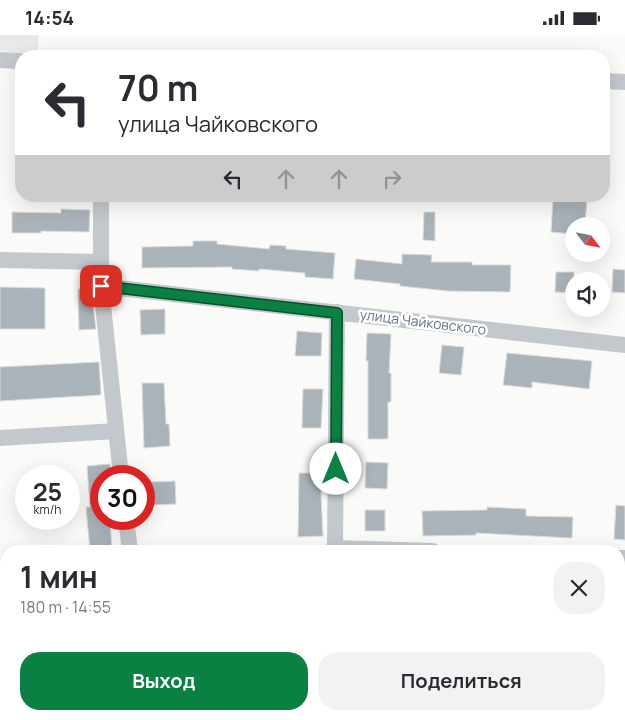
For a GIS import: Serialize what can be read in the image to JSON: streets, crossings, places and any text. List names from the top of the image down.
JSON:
{
  "streets": {
    "street": ["улица Чайковского"]
  },
  "north": "bottom right",
  "page": {
    "status": "14:54",
    "turn": ["70 m", "улица Чайковского"],
    "speed": "25 km/h",
    "limit": "30",
    "heading": ["1 мин", "180 m · 14:55"],
    "buttons": ["Выход", "Поделиться"]
  }
}
